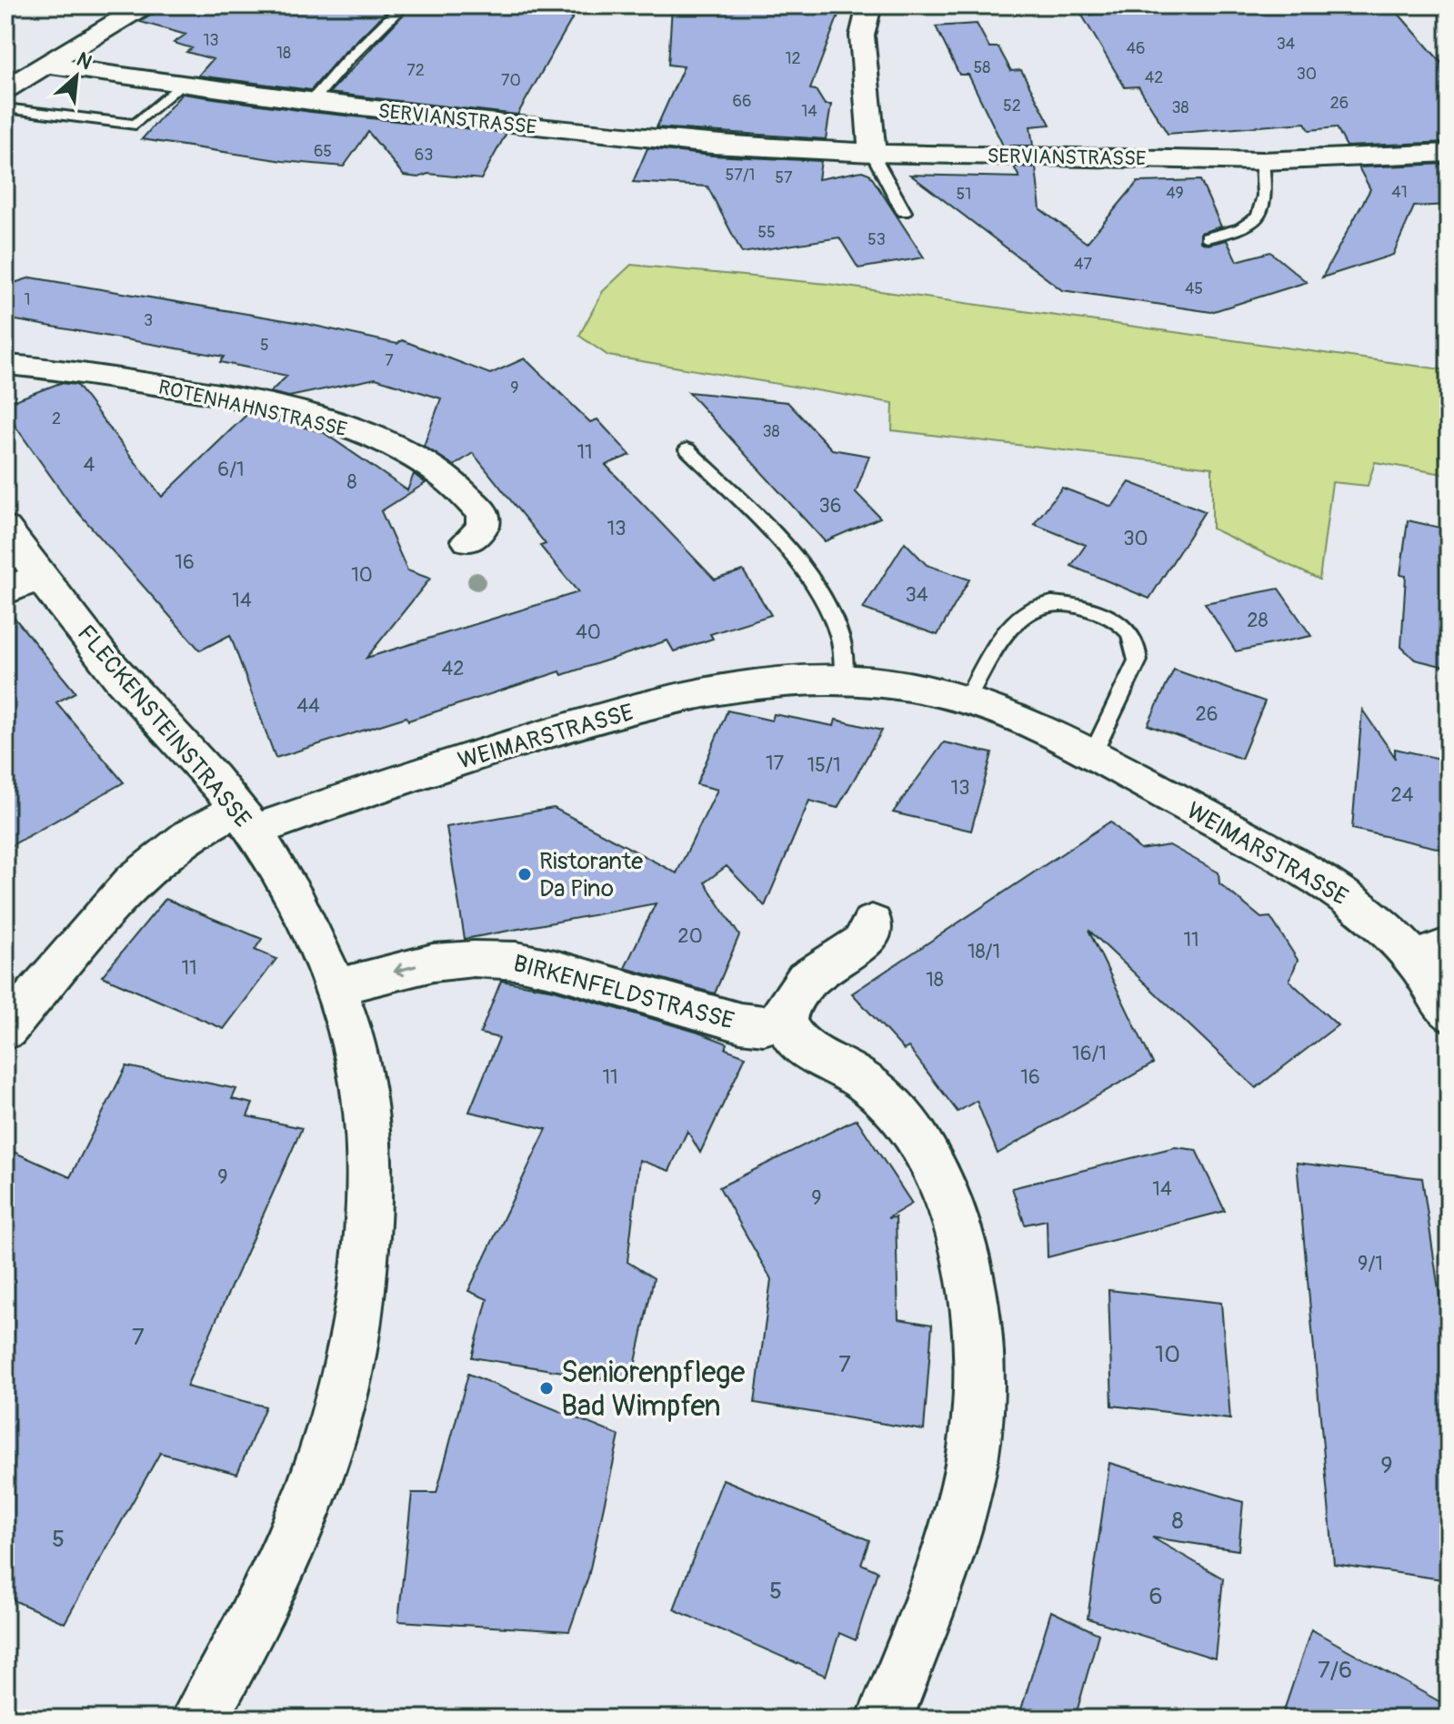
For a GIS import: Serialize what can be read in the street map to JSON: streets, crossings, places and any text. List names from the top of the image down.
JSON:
{
  "streets": {
    "street": [
      "SERVIANSTRASSE",
      "ROTENHAHNSTRASSE",
      "FLECKENSTEINSTRASSE",
      "WEIMARSTRASSE",
      "BIRKENFELDSTRASSE"
    ]
  },
  "crossings": [
    ["FLECKENSTEINSTRASSE", "WEIMARSTRASSE"],
    ["FLECKENSTEINSTRASSE", "BIRKENFELDSTRASSE"]
  ],
  "one_way": ["BIRKENFELDSTRASSE"],
  "places": ["Ristorante Da Pino", "Seniorenpflege Bad Wimpfen"],
  "house_numbers": [
    "13",
    "34",
    "46",
    "18",
    "12",
    "58",
    "72",
    "30",
    "42",
    "70",
    "66",
    "26",
    "52",
    "38",
    "14",
    "65",
    "63",
    "57/1",
    "57",
    "41",
    "49",
    "51",
    "55",
    "53",
    "47",
    "45",
    "1",
    "3",
    "5",
    "7",
    "9",
    "2",
    "38",
    "11",
    "4",
    "6/1",
    "8",
    "36",
    "13",
    "30",
    "16",
    "10",
    "34",
    "14",
    "28",
    "40",
    "42",
    "44",
    "26",
    "17",
    "15/1",
    "13",
    "24",
    "20",
    "11",
    "18/1",
    "11",
    "18",
    "16/1",
    "11",
    "16",
    "9",
    "14",
    "9",
    "9/1",
    "7",
    "10",
    "7",
    "9",
    "8",
    "5",
    "5",
    "6",
    "7/6"
  ],
  "north": "top right"
}
